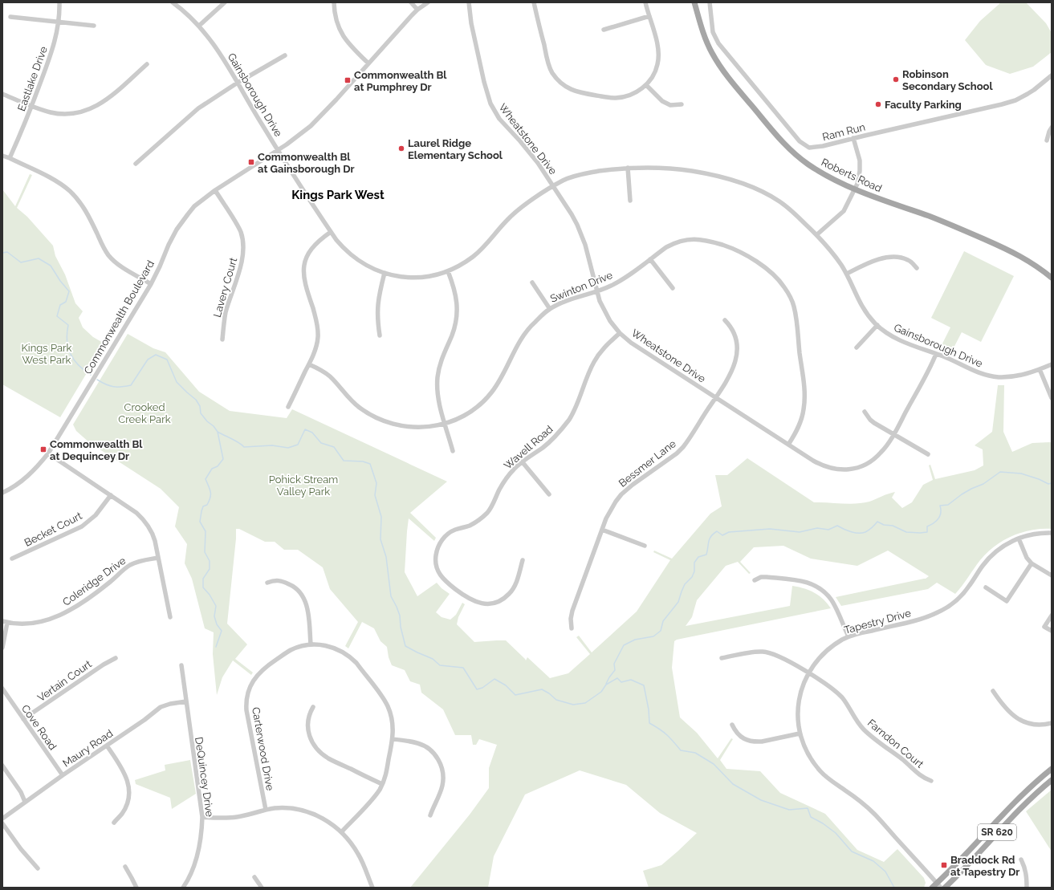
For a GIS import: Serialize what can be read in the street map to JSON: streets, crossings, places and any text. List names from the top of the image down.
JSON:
{
  "streets": {
    "main road": ["Roberts Road", "SR 620"],
    "street": [
      "Eastlake Drive",
      "Gainsborough Drive",
      "Ram Run",
      "Wheatstone Drive",
      "Swinton Drive",
      "Lavery Court",
      "Commonwealth Boulevard",
      "Wavell Road",
      "Bessmer Lane",
      "Becket Court",
      "Coleridge Drive",
      "Tapestry Drive",
      "Vertain Court",
      "Cove Road",
      "Farndon Court",
      "Maury Road",
      "Carterwood Drive",
      "DeQuincey Drive"
    ]
  },
  "crossings": [
    ["Gainsborough Drive", "Wheatstone Drive"],
    ["Gainsborough Drive", "Commonwealth Boulevard"],
    ["Wheatstone Drive", "Swinton Drive"],
    ["Wheatstone Drive", "Wavell Road"],
    ["Wheatstone Drive", "Bessmer Lane"],
    ["Lavery Court", "Commonwealth Boulevard"],
    ["Tapestry Drive", "Farndon Court"],
    ["Tapestry Drive", "SR 620"],
    ["Vertain Court", "Cove Road"],
    ["Cove Road", "Maury Road"],
    ["Maury Road", "DeQuincey Drive"]
  ],
  "districts": ["Kings Park West"],
  "parks": ["Kings Park West Park", "Crooked Creek Park", "Pohick Stream Valley Park"],
  "places": {
    "other": ["Robinson Secondary School", "Faculty Parking", "Laurel Ridge Elementary School"],
    "transit": [
      "Commonwealth Bl at Pumphrey Dr",
      "Commonwealth Bl at Gainsborough Dr",
      "Commonwealth Bl at Dequincey Dr",
      "Braddock Rd at Tapestry Dr"
    ]
  }
}
